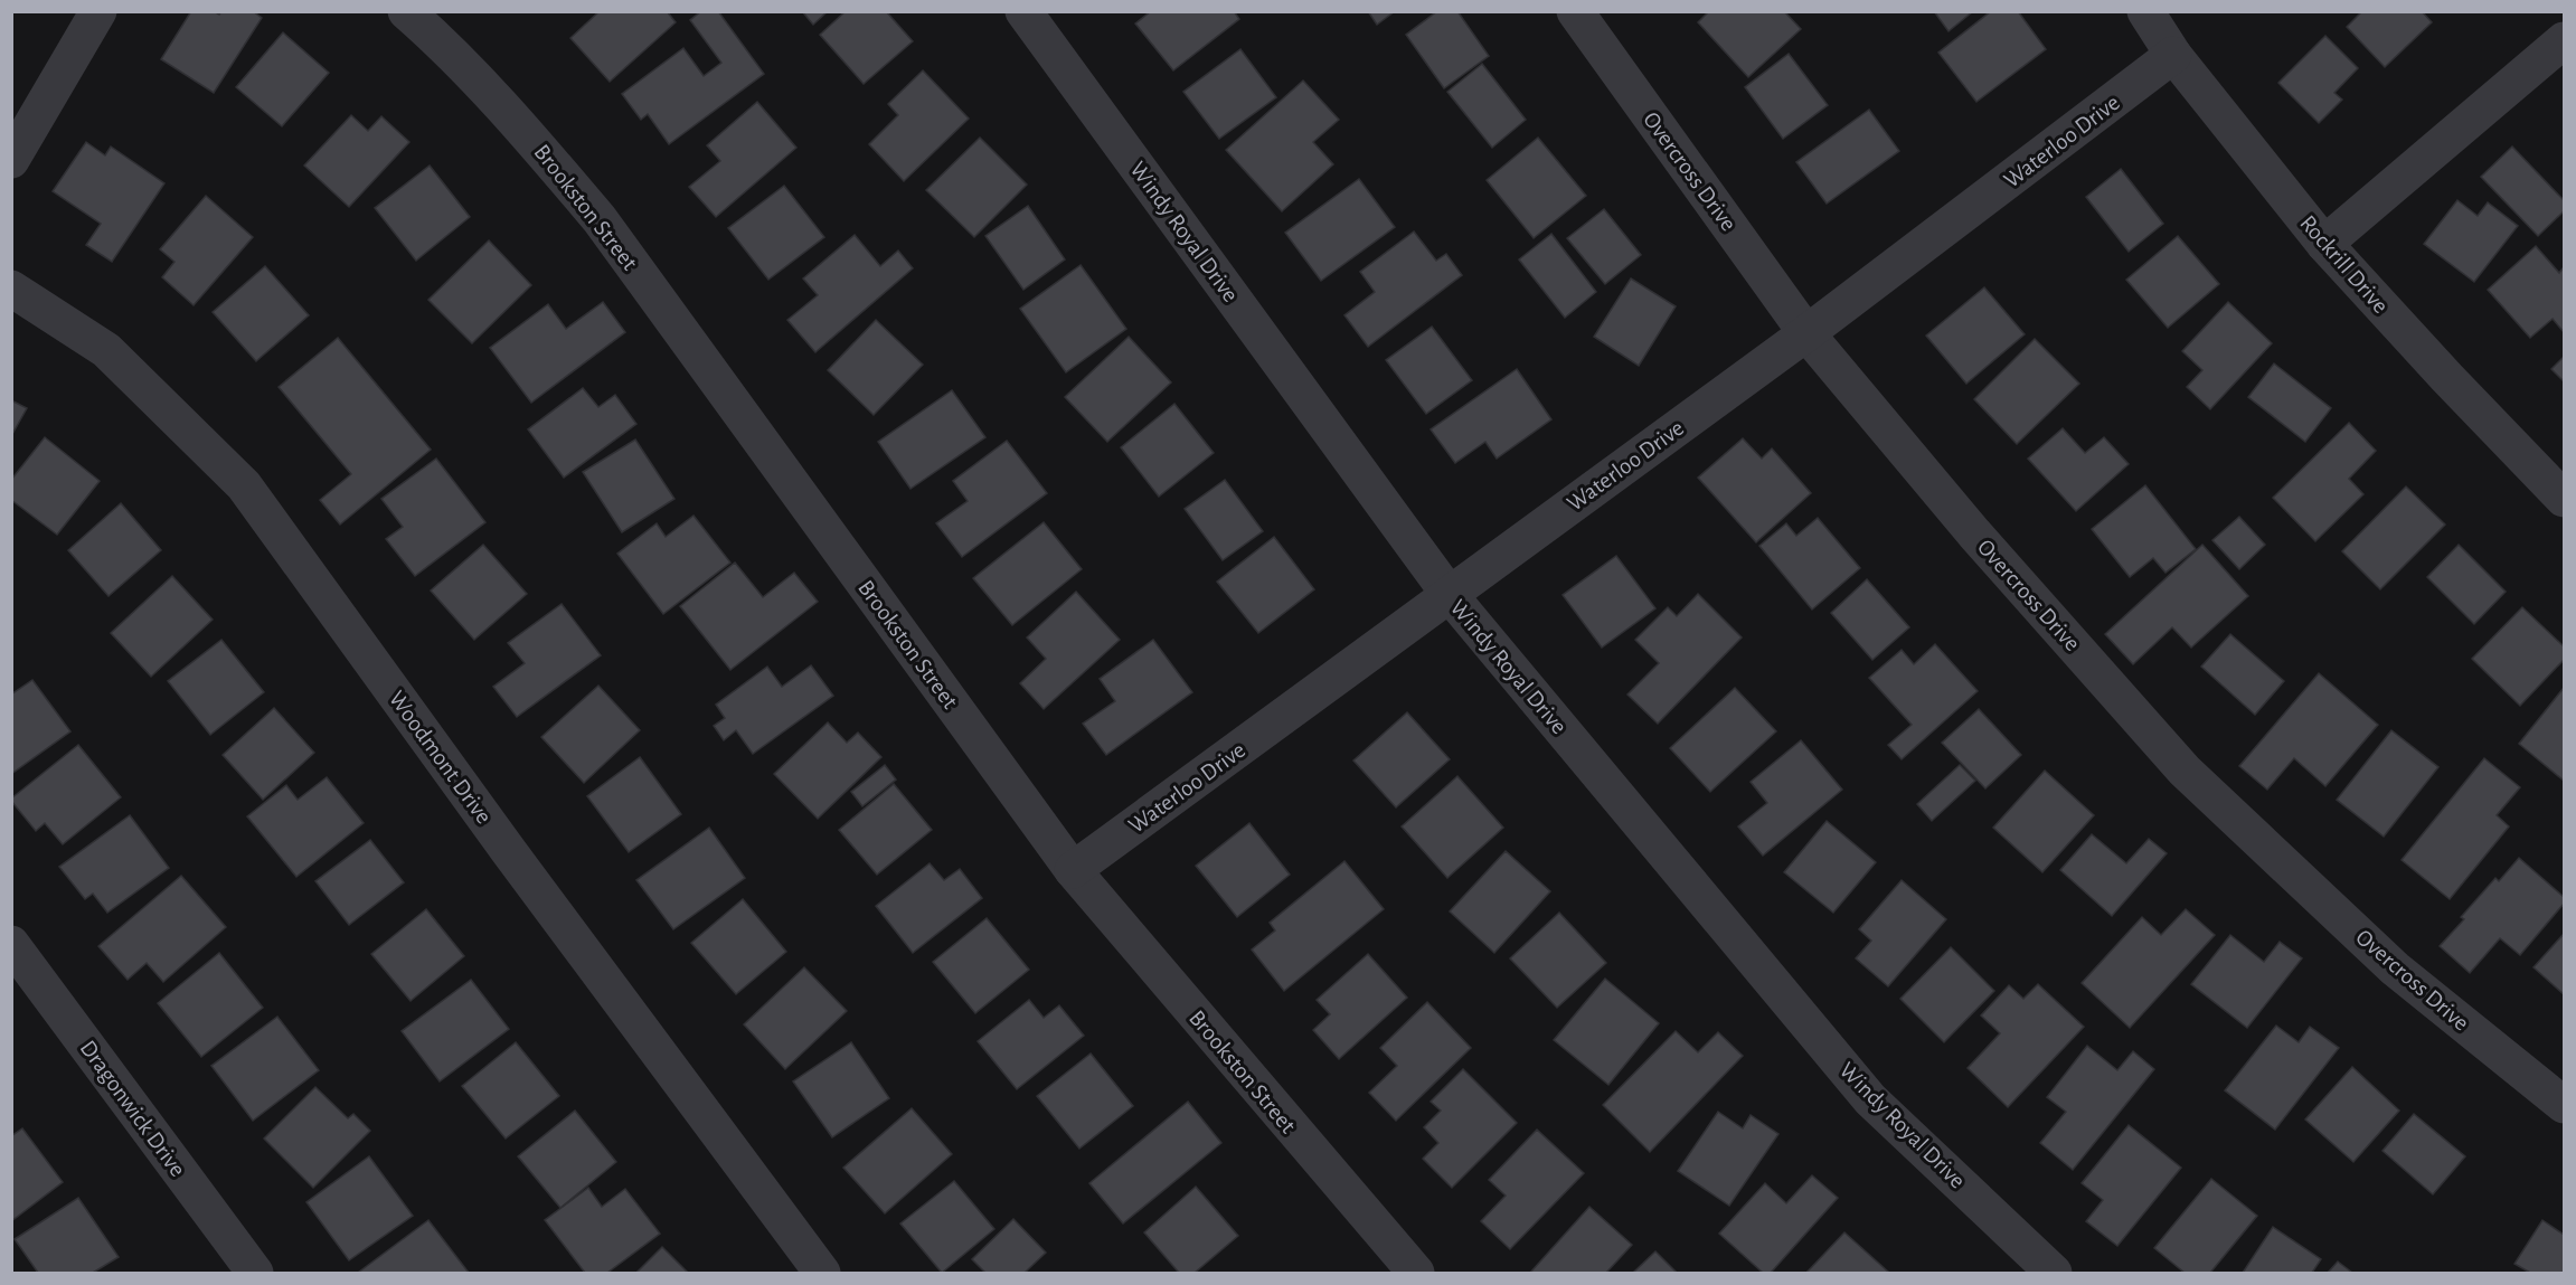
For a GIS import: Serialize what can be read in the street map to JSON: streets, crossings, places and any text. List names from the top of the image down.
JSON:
{
  "streets": {
    "street": [
      "Waterloo Drive",
      "Overcross Drive",
      "Brookston Street",
      "Windy Royal Drive",
      "Rockrill Drive",
      "Woodmont Drive",
      "Dragonwick Drive"
    ]
  },
  "crossings": [
    ["Waterloo Drive", "Overcross Drive"],
    ["Waterloo Drive", "Brookston Street"],
    ["Waterloo Drive", "Windy Royal Drive"],
    ["Waterloo Drive", "Rockrill Drive"]
  ]
}
